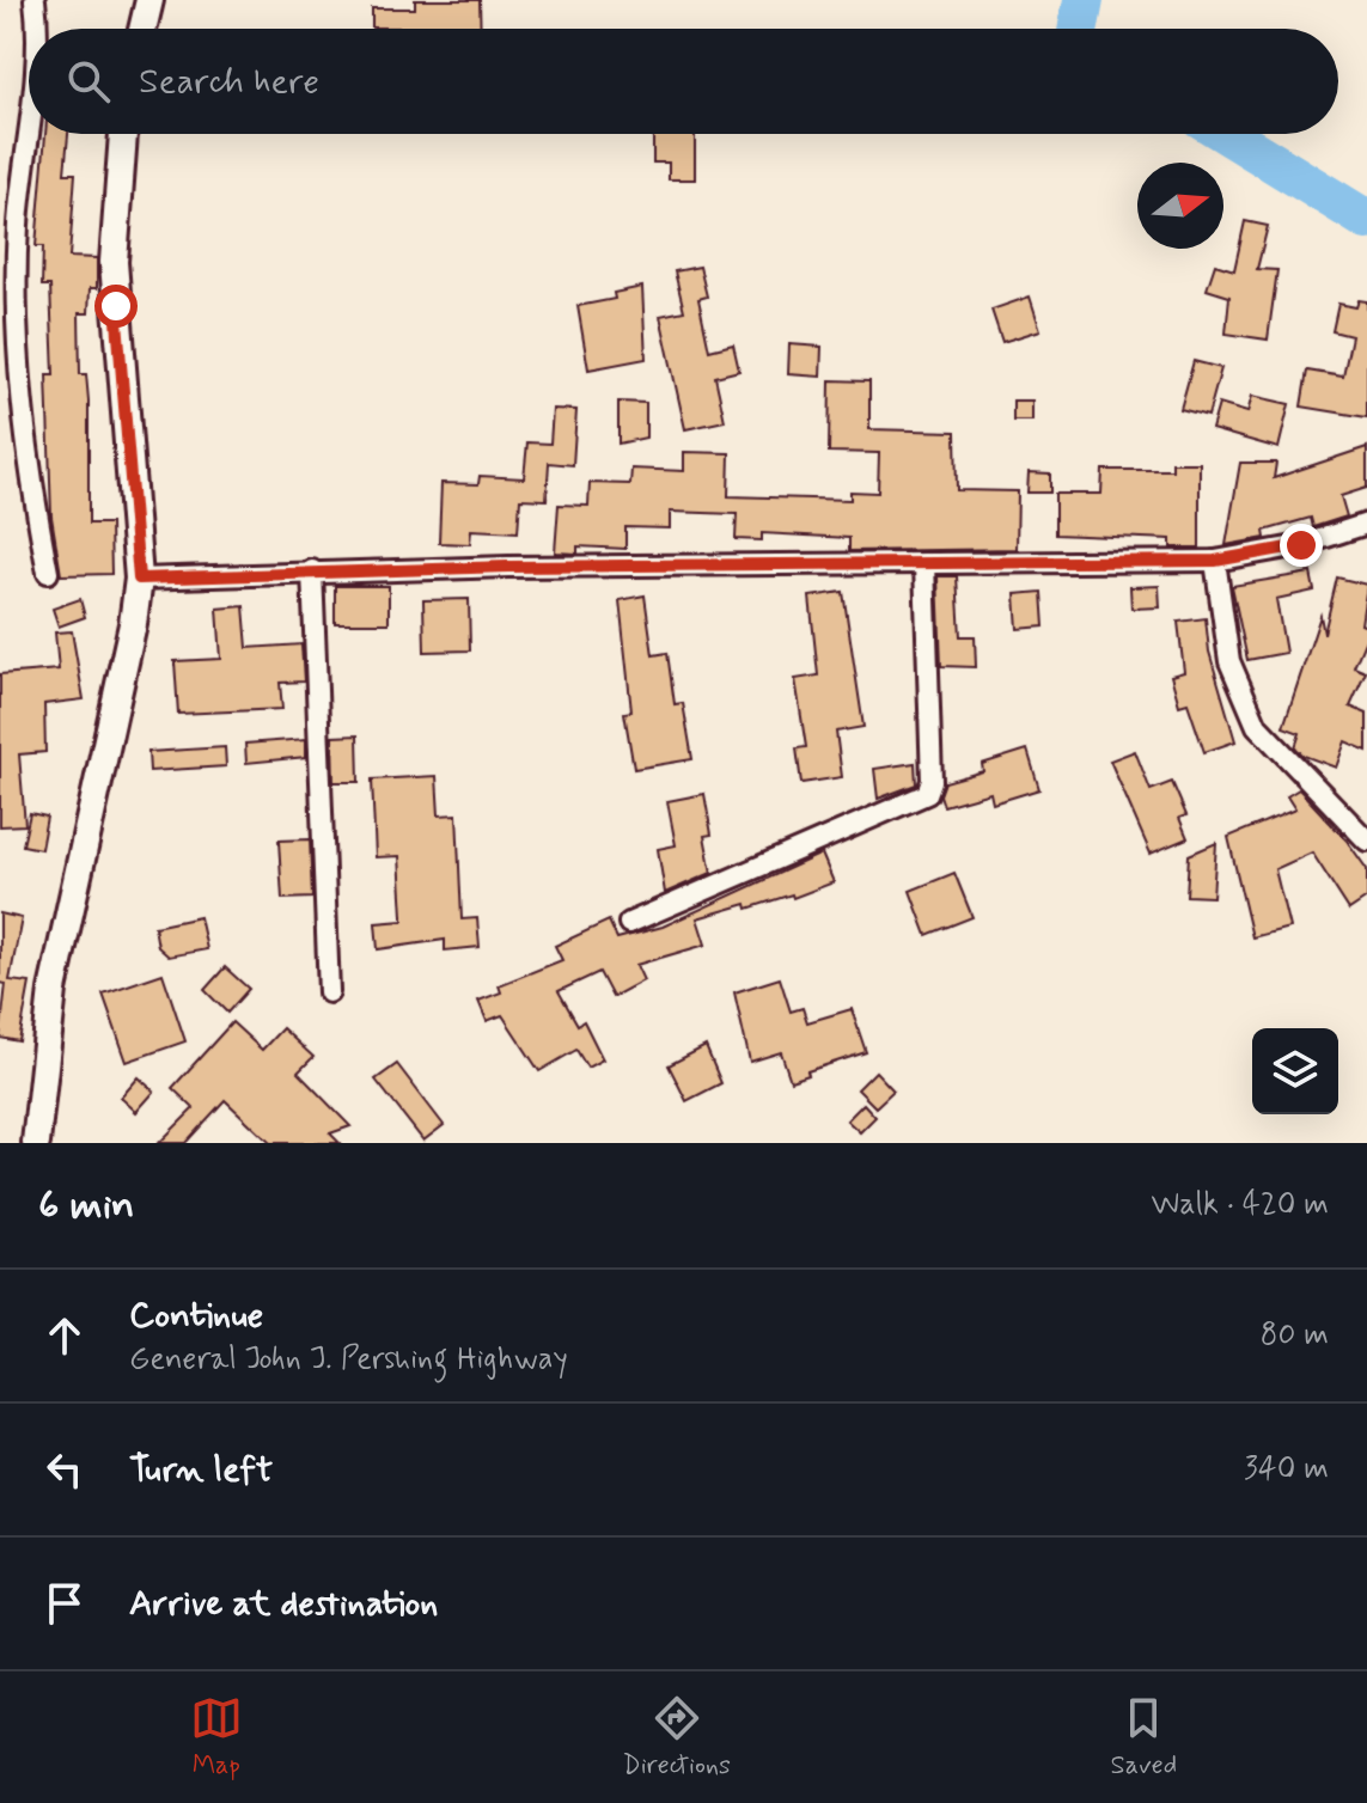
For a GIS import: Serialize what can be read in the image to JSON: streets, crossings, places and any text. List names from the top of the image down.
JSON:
{
  "north": "right",
  "page": {
    "search": "Search here",
    "heading": ["6 min", "Walk · 420 m"],
    "list": [
      ["Continue", "General John J. Pershing Highway", "80 m"],
      ["Turn left", "340 m"],
      "Arrive at destination"
    ],
    "nav": ["Map", "Directions", "Saved"]
  }
}
